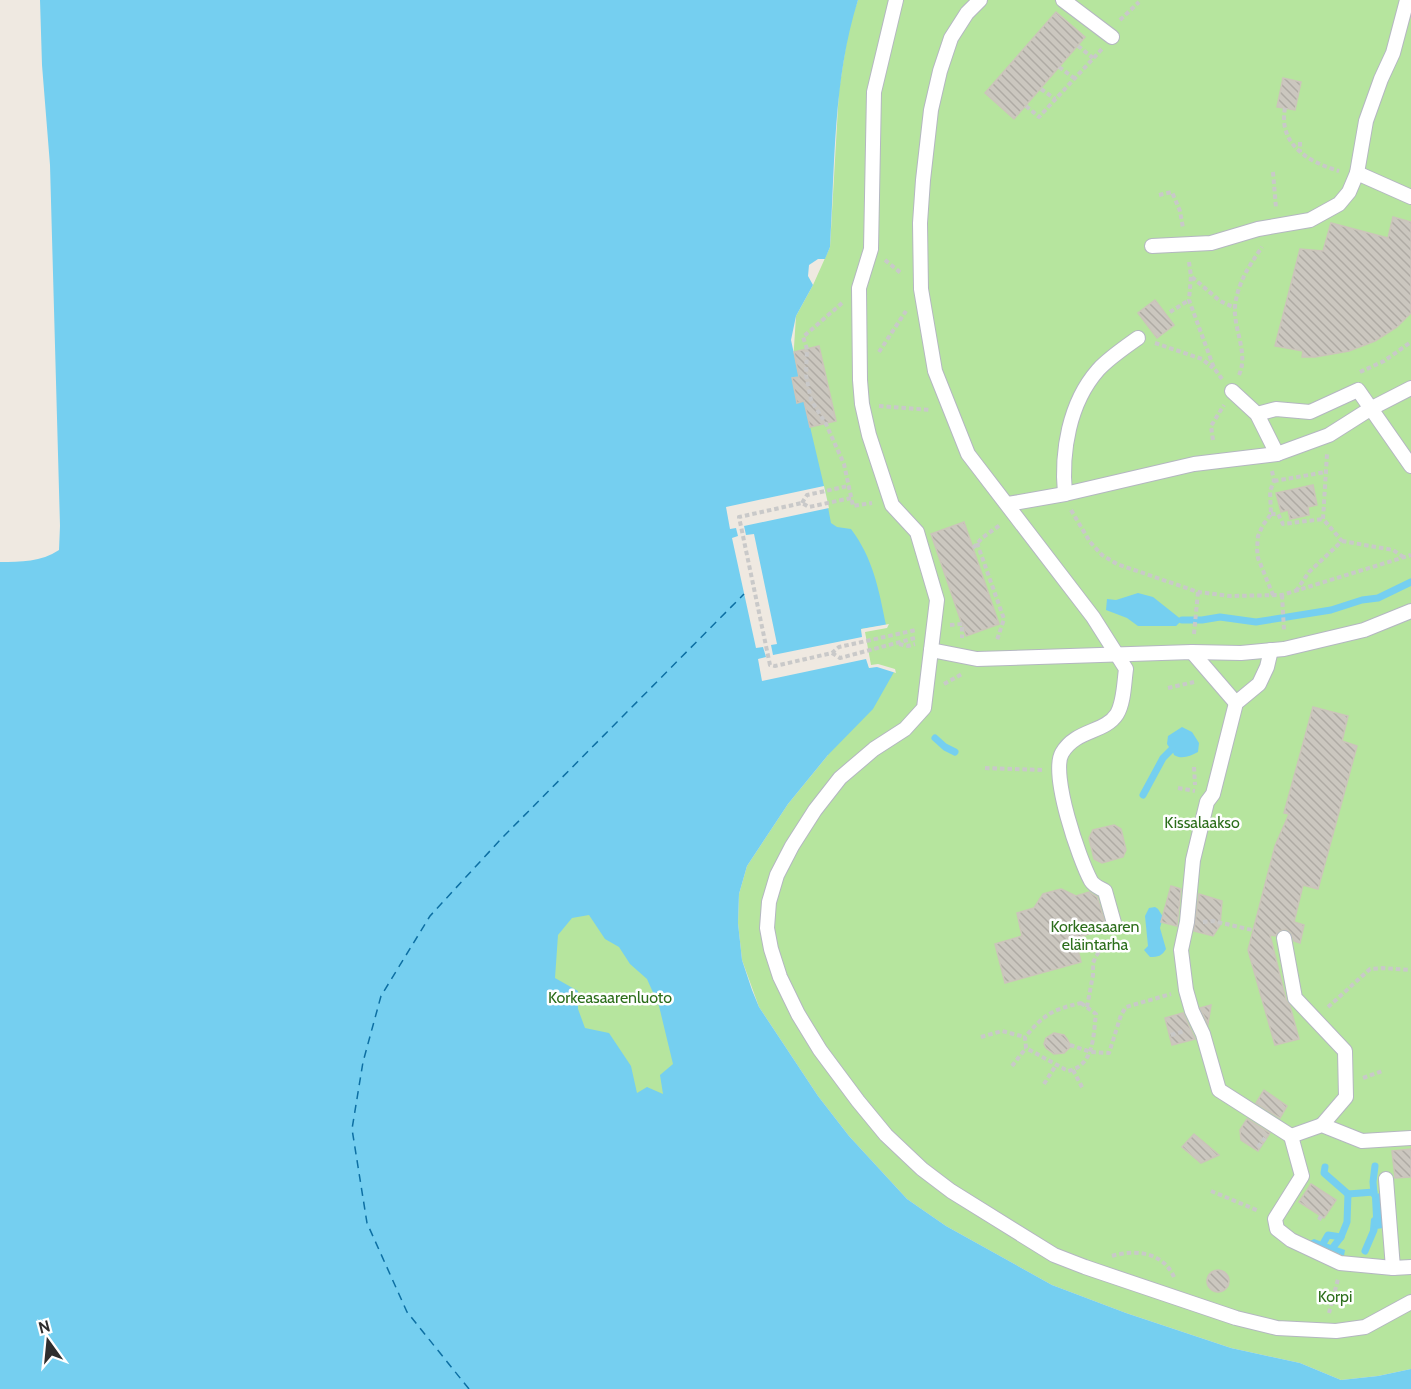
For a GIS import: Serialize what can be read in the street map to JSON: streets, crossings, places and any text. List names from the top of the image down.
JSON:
{
  "parks": [
    "Kissalaakso",
    "Korkeasaaren eläintarha",
    "Korkeasaarenluoto",
    "Korpi"
  ],
  "north": "top"
}
